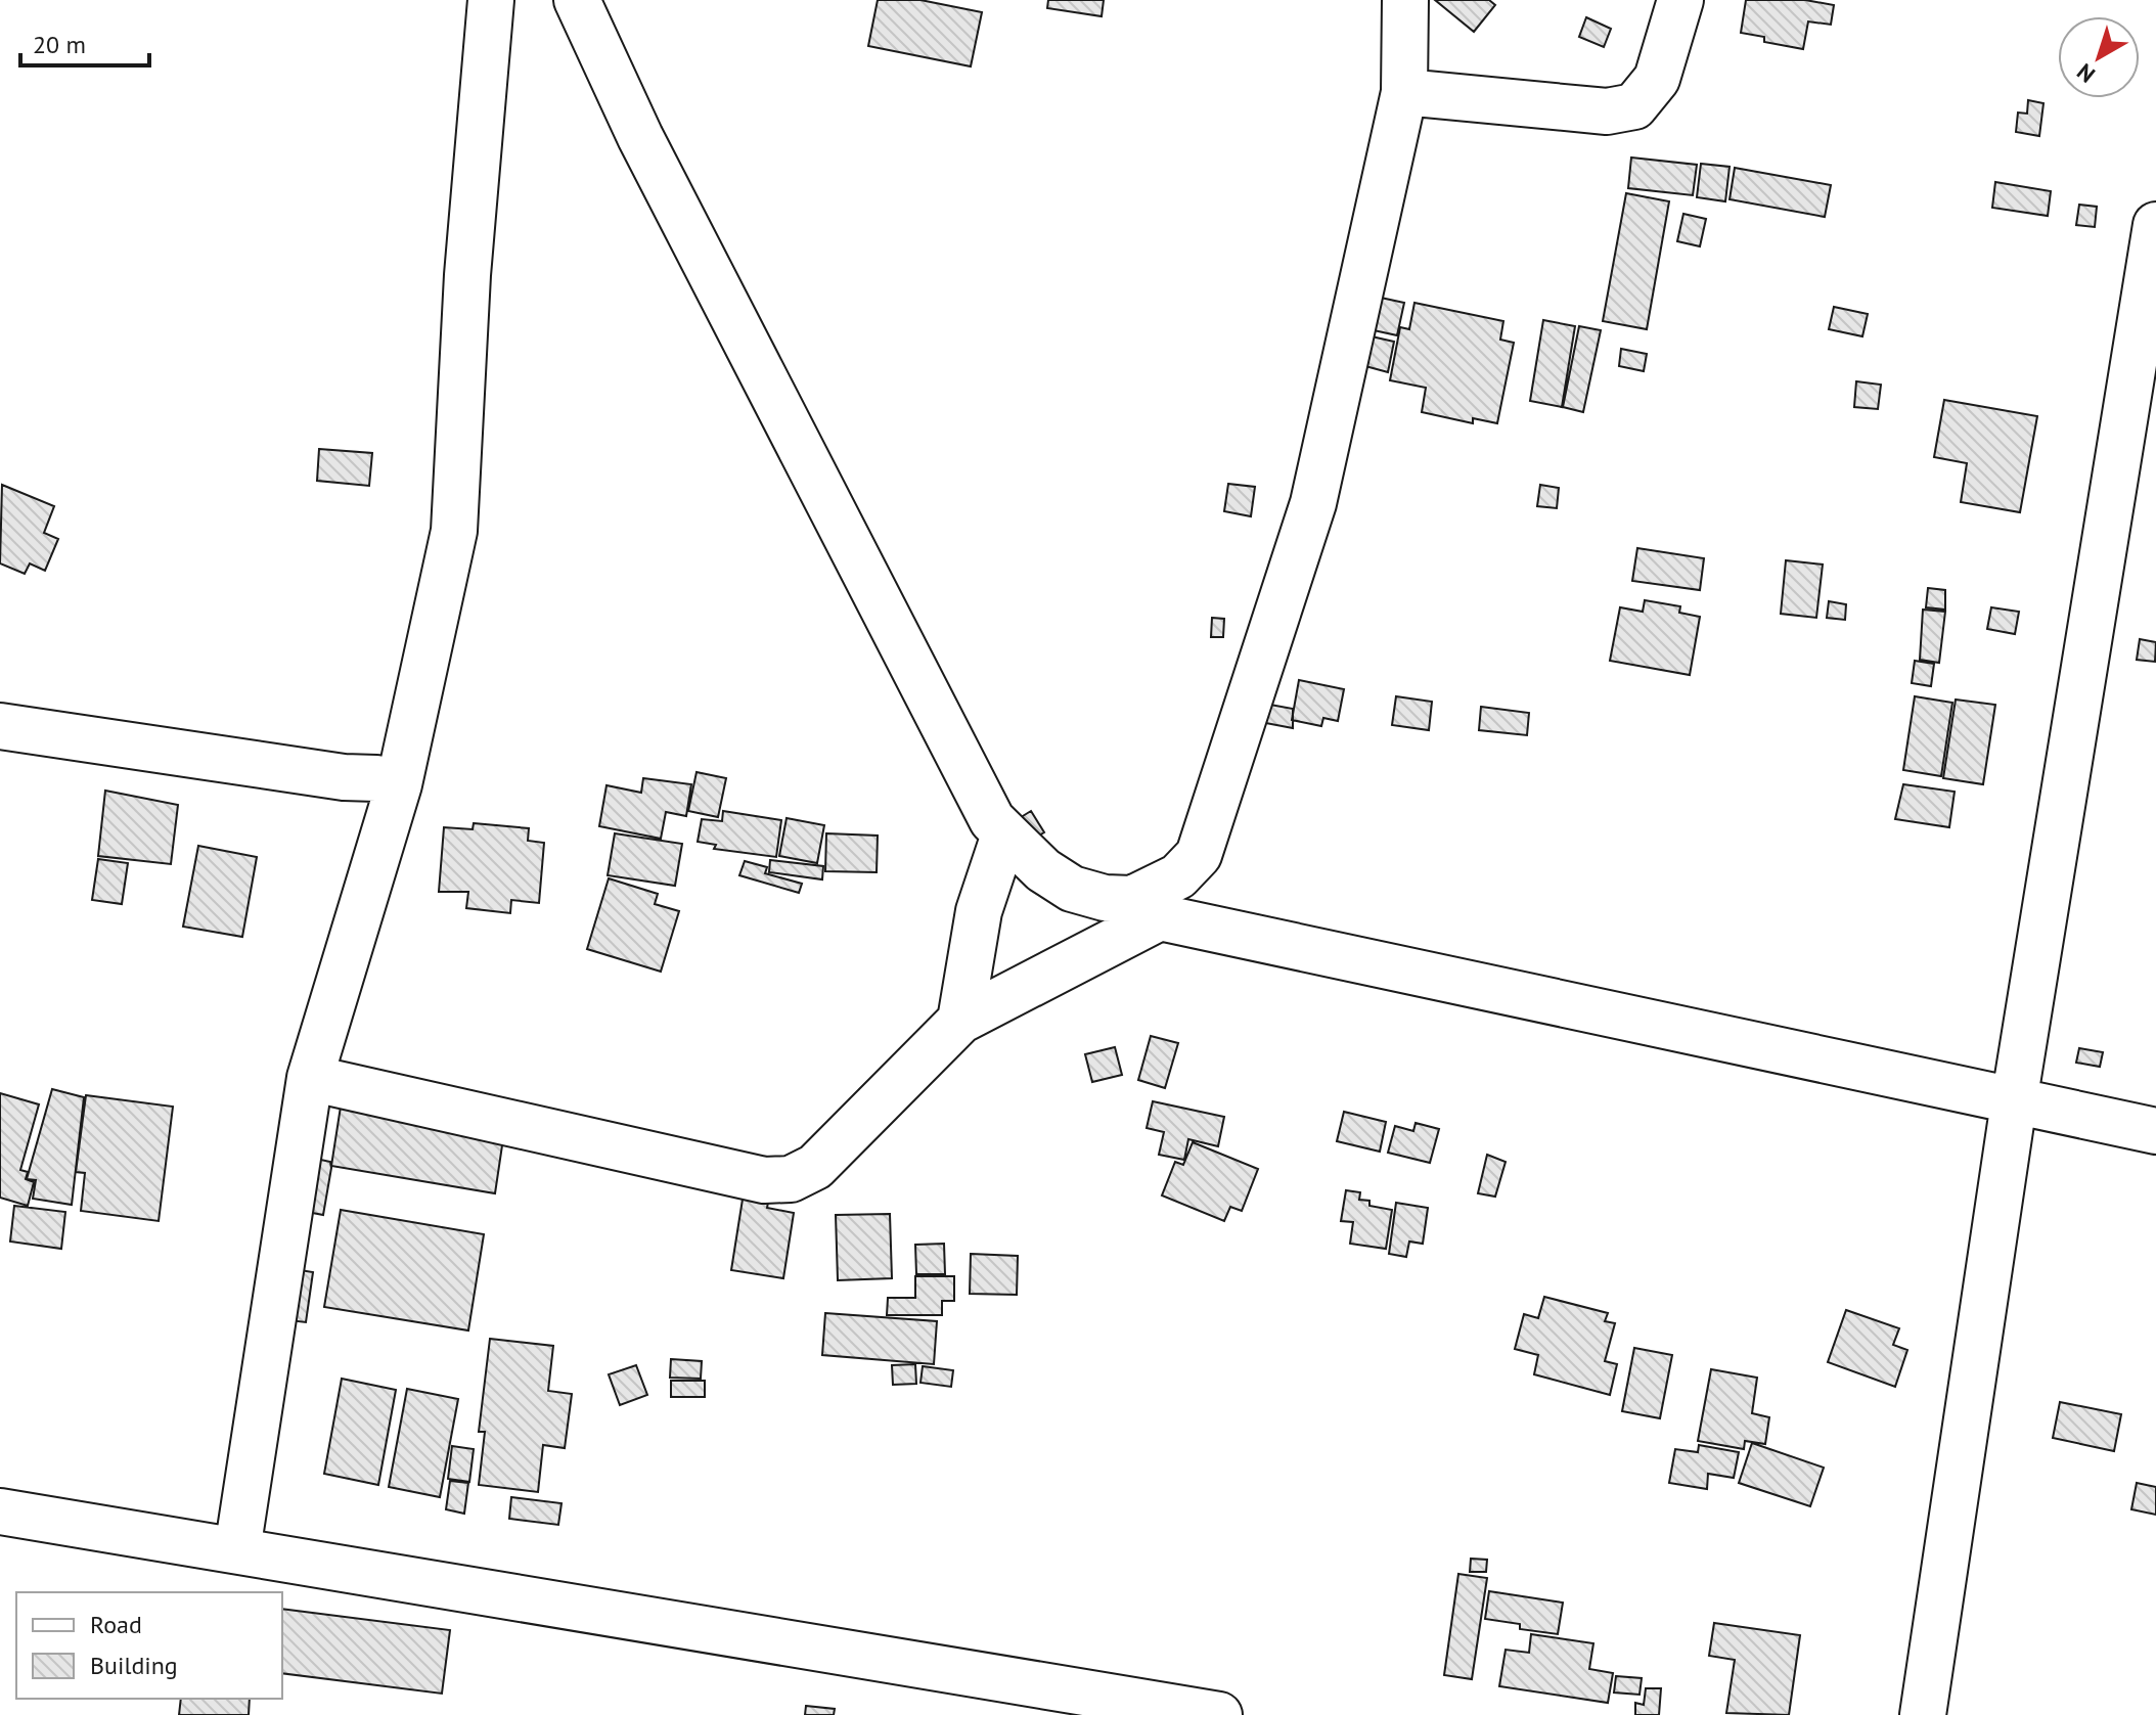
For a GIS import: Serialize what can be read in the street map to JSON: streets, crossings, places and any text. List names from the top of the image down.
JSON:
{
  "legend": ["Road", "Building"],
  "scale_bar": "20 m",
  "north": "bottom left"
}
